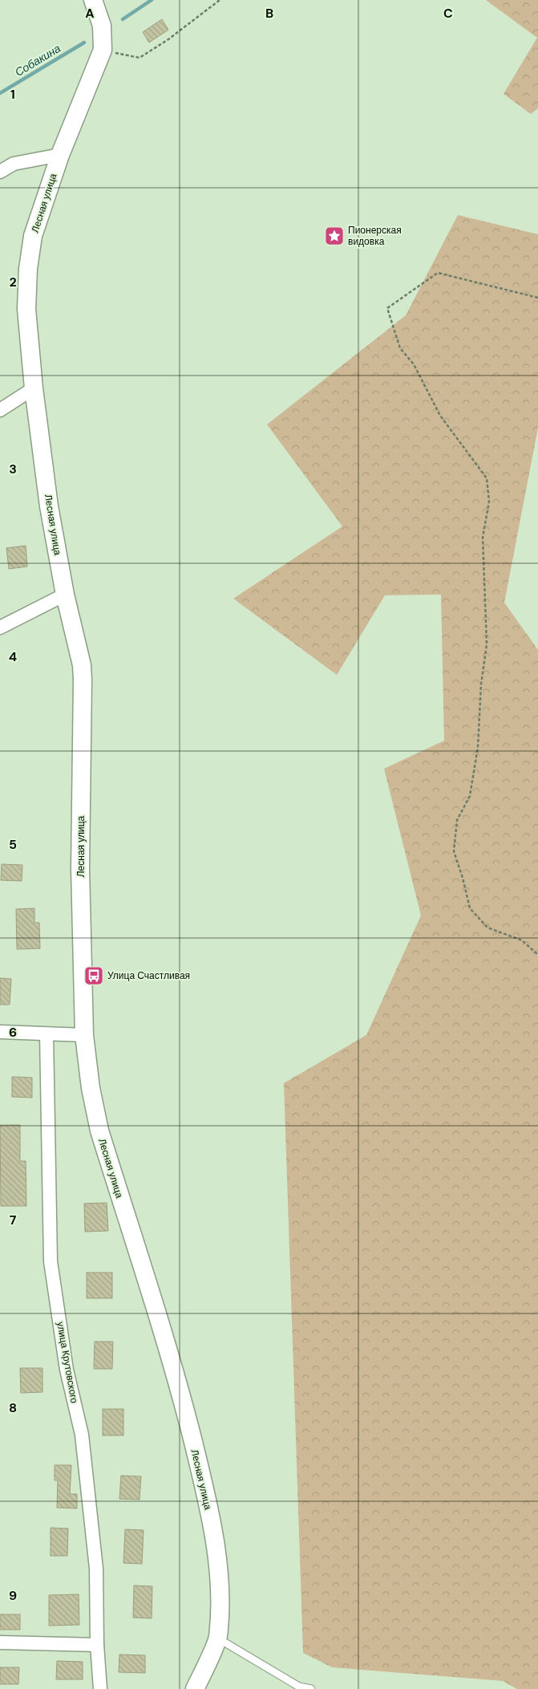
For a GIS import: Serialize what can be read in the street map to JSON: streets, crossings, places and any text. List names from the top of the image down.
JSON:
{
  "streets": {
    "main road": ["Лесная улица"],
    "street": ["улица Крутовского"]
  },
  "water": ["Собакина"],
  "places": {
    "place": ["Пионерская видовка"],
    "bus stop": ["Улица Счастливая"]
  },
  "grid": {
    "columns": ["A", "B", "C"],
    "rows": [
      "1",
      "2",
      "3",
      "4",
      "5",
      "6",
      "7",
      "8",
      "9"
    ]
  }
}
